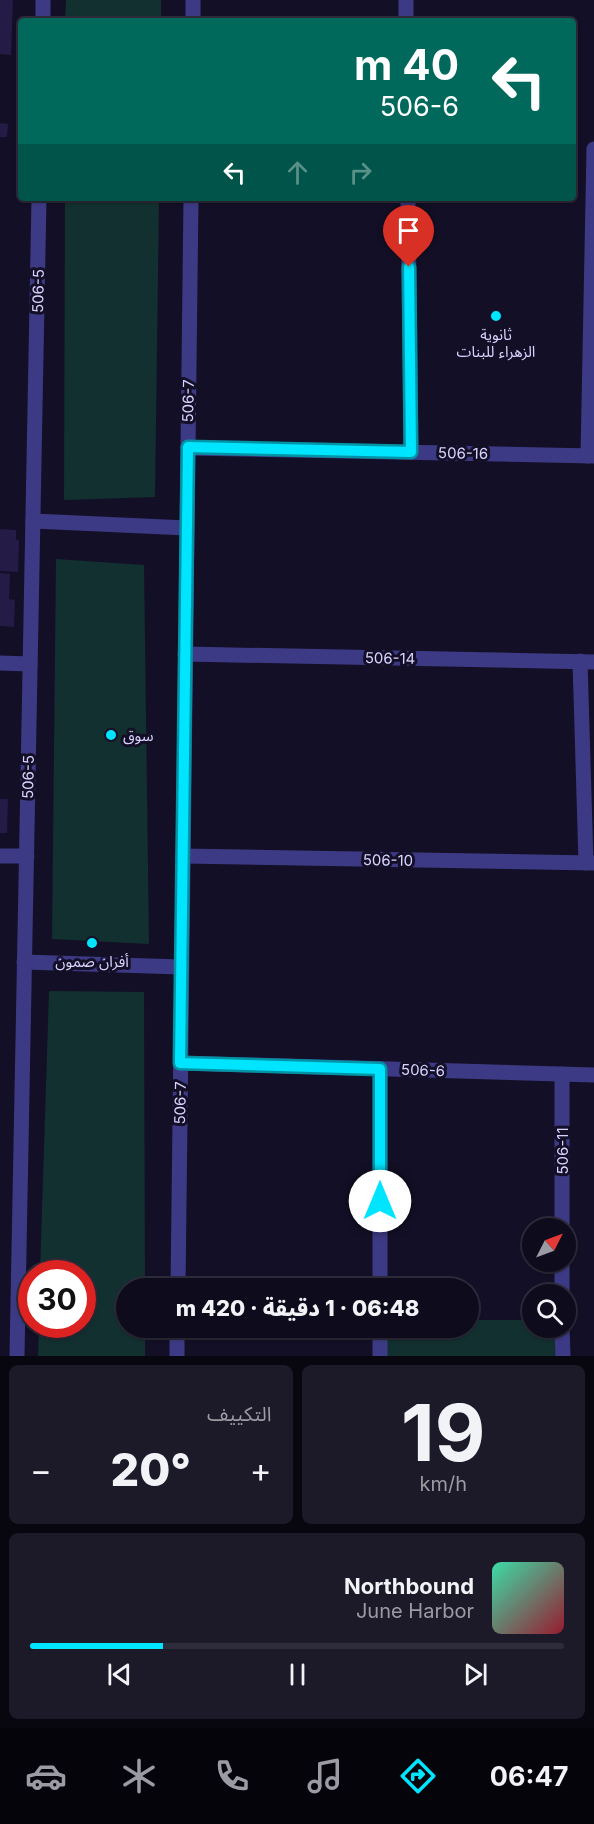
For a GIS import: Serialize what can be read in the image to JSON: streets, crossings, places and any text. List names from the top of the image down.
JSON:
{
  "streets": {
    "street": [
      "506-5",
      "506-7",
      "506-16",
      "506-14",
      "506-10",
      "506-6",
      "506-11"
    ]
  },
  "crossings": [
    ["506-7", "506-16"],
    ["506-7", "506-14"],
    ["506-7", "506-10"],
    ["506-7", "506-6"],
    ["506-6", "506-11"]
  ],
  "places": ["ثانوية الزهراء للبنات", "سوق", "أفران صمون"],
  "north": "top right",
  "page": {
    "turn": ["40 m", "506-6"],
    "limit": "30",
    "trip": "06:48 · 1 دقيقة · 420 m",
    "tile": [
      ["19", "km/h"],
      "التكييف"
    ],
    "heat": ["−", "20°", "+"],
    "song": ["Northbound", "June Harbor"],
    "tabs": "06:47"
  }
}
